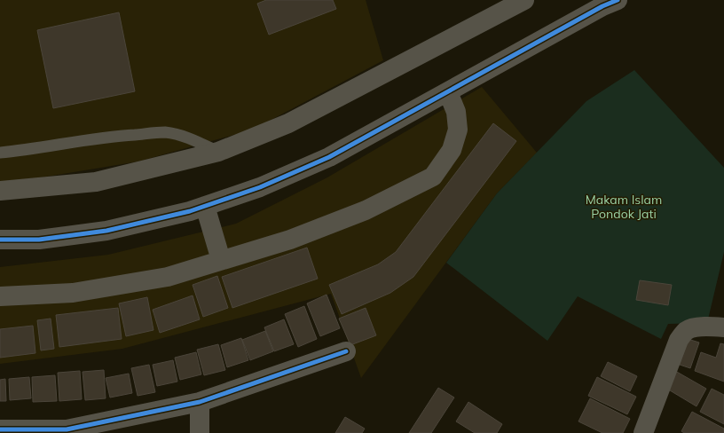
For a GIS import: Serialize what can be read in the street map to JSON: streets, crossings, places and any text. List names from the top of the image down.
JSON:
{
  "parks": ["Makam Islam Pondok Jati"]
}
